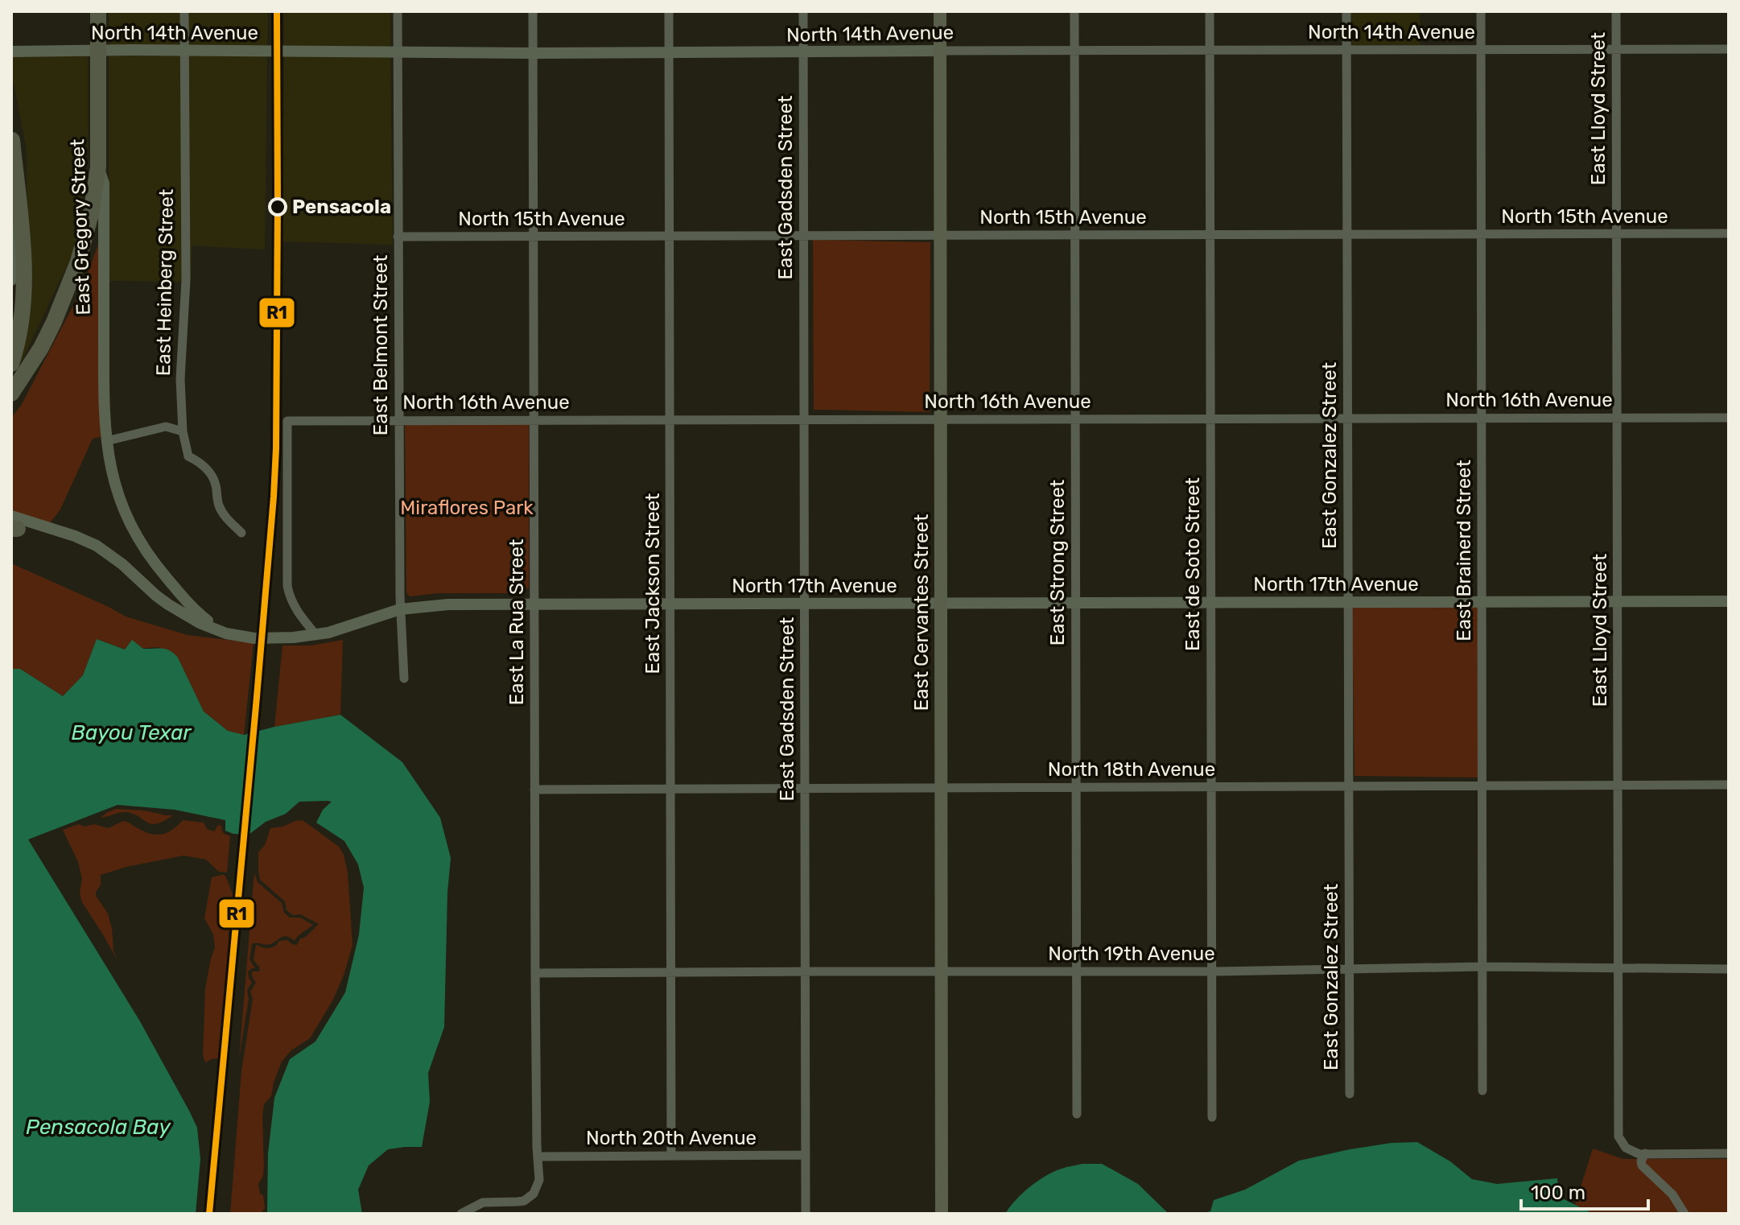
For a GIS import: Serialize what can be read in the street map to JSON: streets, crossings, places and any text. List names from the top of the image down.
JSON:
{
  "streets": {
    "highway": ["East Gregory Street"],
    "main road": ["East Cervantes Street"],
    "street": [
      "North 14th Avenue",
      "East Lloyd Street",
      "East Gadsden Street",
      "North 15th Avenue",
      "East Heinberg Street",
      "East Belmont Street",
      "North 16th Avenue",
      "East Gonzalez Street",
      "East Brainerd Street",
      "East Strong Street",
      "East de Soto Street",
      "East Jackson Street",
      "North 17th Avenue",
      "East La Rua Street",
      "North 18th Avenue",
      "North 19th Avenue",
      "North 20th Avenue"
    ]
  },
  "crossings": [
    ["North 14th Avenue", "East Lloyd Street"],
    ["North 14th Avenue", "East Gadsden Street"],
    ["North 14th Avenue", "East Gregory Street"],
    ["North 14th Avenue", "East Heinberg Street"],
    ["North 14th Avenue", "East Belmont Street"],
    ["North 14th Avenue", "East Gonzalez Street"],
    ["North 14th Avenue", "East Brainerd Street"],
    ["North 14th Avenue", "East Strong Street"],
    ["North 14th Avenue", "East de Soto Street"],
    ["North 14th Avenue", "East Jackson Street"],
    ["North 14th Avenue", "East Cervantes Street"],
    ["North 14th Avenue", "East La Rua Street"],
    ["East Lloyd Street", "North 15th Avenue"],
    ["East Lloyd Street", "North 16th Avenue"],
    ["East Lloyd Street", "North 17th Avenue"],
    ["East Lloyd Street", "North 18th Avenue"],
    ["East Lloyd Street", "North 19th Avenue"],
    ["East Gadsden Street", "North 15th Avenue"],
    ["East Gadsden Street", "North 16th Avenue"],
    ["East Gadsden Street", "North 17th Avenue"],
    ["East Gadsden Street", "North 18th Avenue"],
    ["East Gadsden Street", "North 19th Avenue"],
    ["East Gadsden Street", "North 20th Avenue"],
    ["North 15th Avenue", "East Belmont Street"],
    ["North 15th Avenue", "East Gonzalez Street"],
    ["North 15th Avenue", "East Brainerd Street"],
    ["North 15th Avenue", "East Strong Street"],
    ["North 15th Avenue", "East de Soto Street"],
    ["North 15th Avenue", "East Jackson Street"],
    ["North 15th Avenue", "East Cervantes Street"],
    ["North 15th Avenue", "East La Rua Street"],
    ["East Gregory Street", "North 17th Avenue"],
    ["East Belmont Street", "North 16th Avenue"],
    ["East Belmont Street", "North 17th Avenue"],
    ["North 16th Avenue", "East Gonzalez Street"],
    ["North 16th Avenue", "East Brainerd Street"],
    ["North 16th Avenue", "East Strong Street"],
    ["North 16th Avenue", "East de Soto Street"],
    ["North 16th Avenue", "East Jackson Street"],
    ["North 16th Avenue", "North 17th Avenue"],
    ["North 16th Avenue", "East Cervantes Street"],
    ["North 16th Avenue", "East La Rua Street"],
    ["East Gonzalez Street", "North 17th Avenue"],
    ["East Gonzalez Street", "North 18th Avenue"],
    ["East Gonzalez Street", "North 19th Avenue"],
    ["East Brainerd Street", "North 17th Avenue"],
    ["East Brainerd Street", "North 18th Avenue"],
    ["East Brainerd Street", "North 19th Avenue"],
    ["East Strong Street", "North 17th Avenue"],
    ["East Strong Street", "North 18th Avenue"],
    ["East Strong Street", "North 19th Avenue"],
    ["East de Soto Street", "North 17th Avenue"],
    ["East de Soto Street", "North 18th Avenue"],
    ["East de Soto Street", "North 19th Avenue"],
    ["East Jackson Street", "North 17th Avenue"],
    ["East Jackson Street", "North 18th Avenue"],
    ["East Jackson Street", "North 19th Avenue"],
    ["East Jackson Street", "North 20th Avenue"],
    ["North 17th Avenue", "East Cervantes Street"],
    ["North 17th Avenue", "East La Rua Street"],
    ["East Cervantes Street", "North 18th Avenue"],
    ["East Cervantes Street", "North 19th Avenue"],
    ["East La Rua Street", "North 18th Avenue"],
    ["East La Rua Street", "North 19th Avenue"],
    ["East La Rua Street", "North 20th Avenue"]
  ],
  "water": ["Bayou Texar", "Pensacola Bay"],
  "parks": ["Miraflores Park"],
  "places": ["Pensacola"],
  "lines": ["transit line R1"],
  "scale_bar": "100 m"
}
